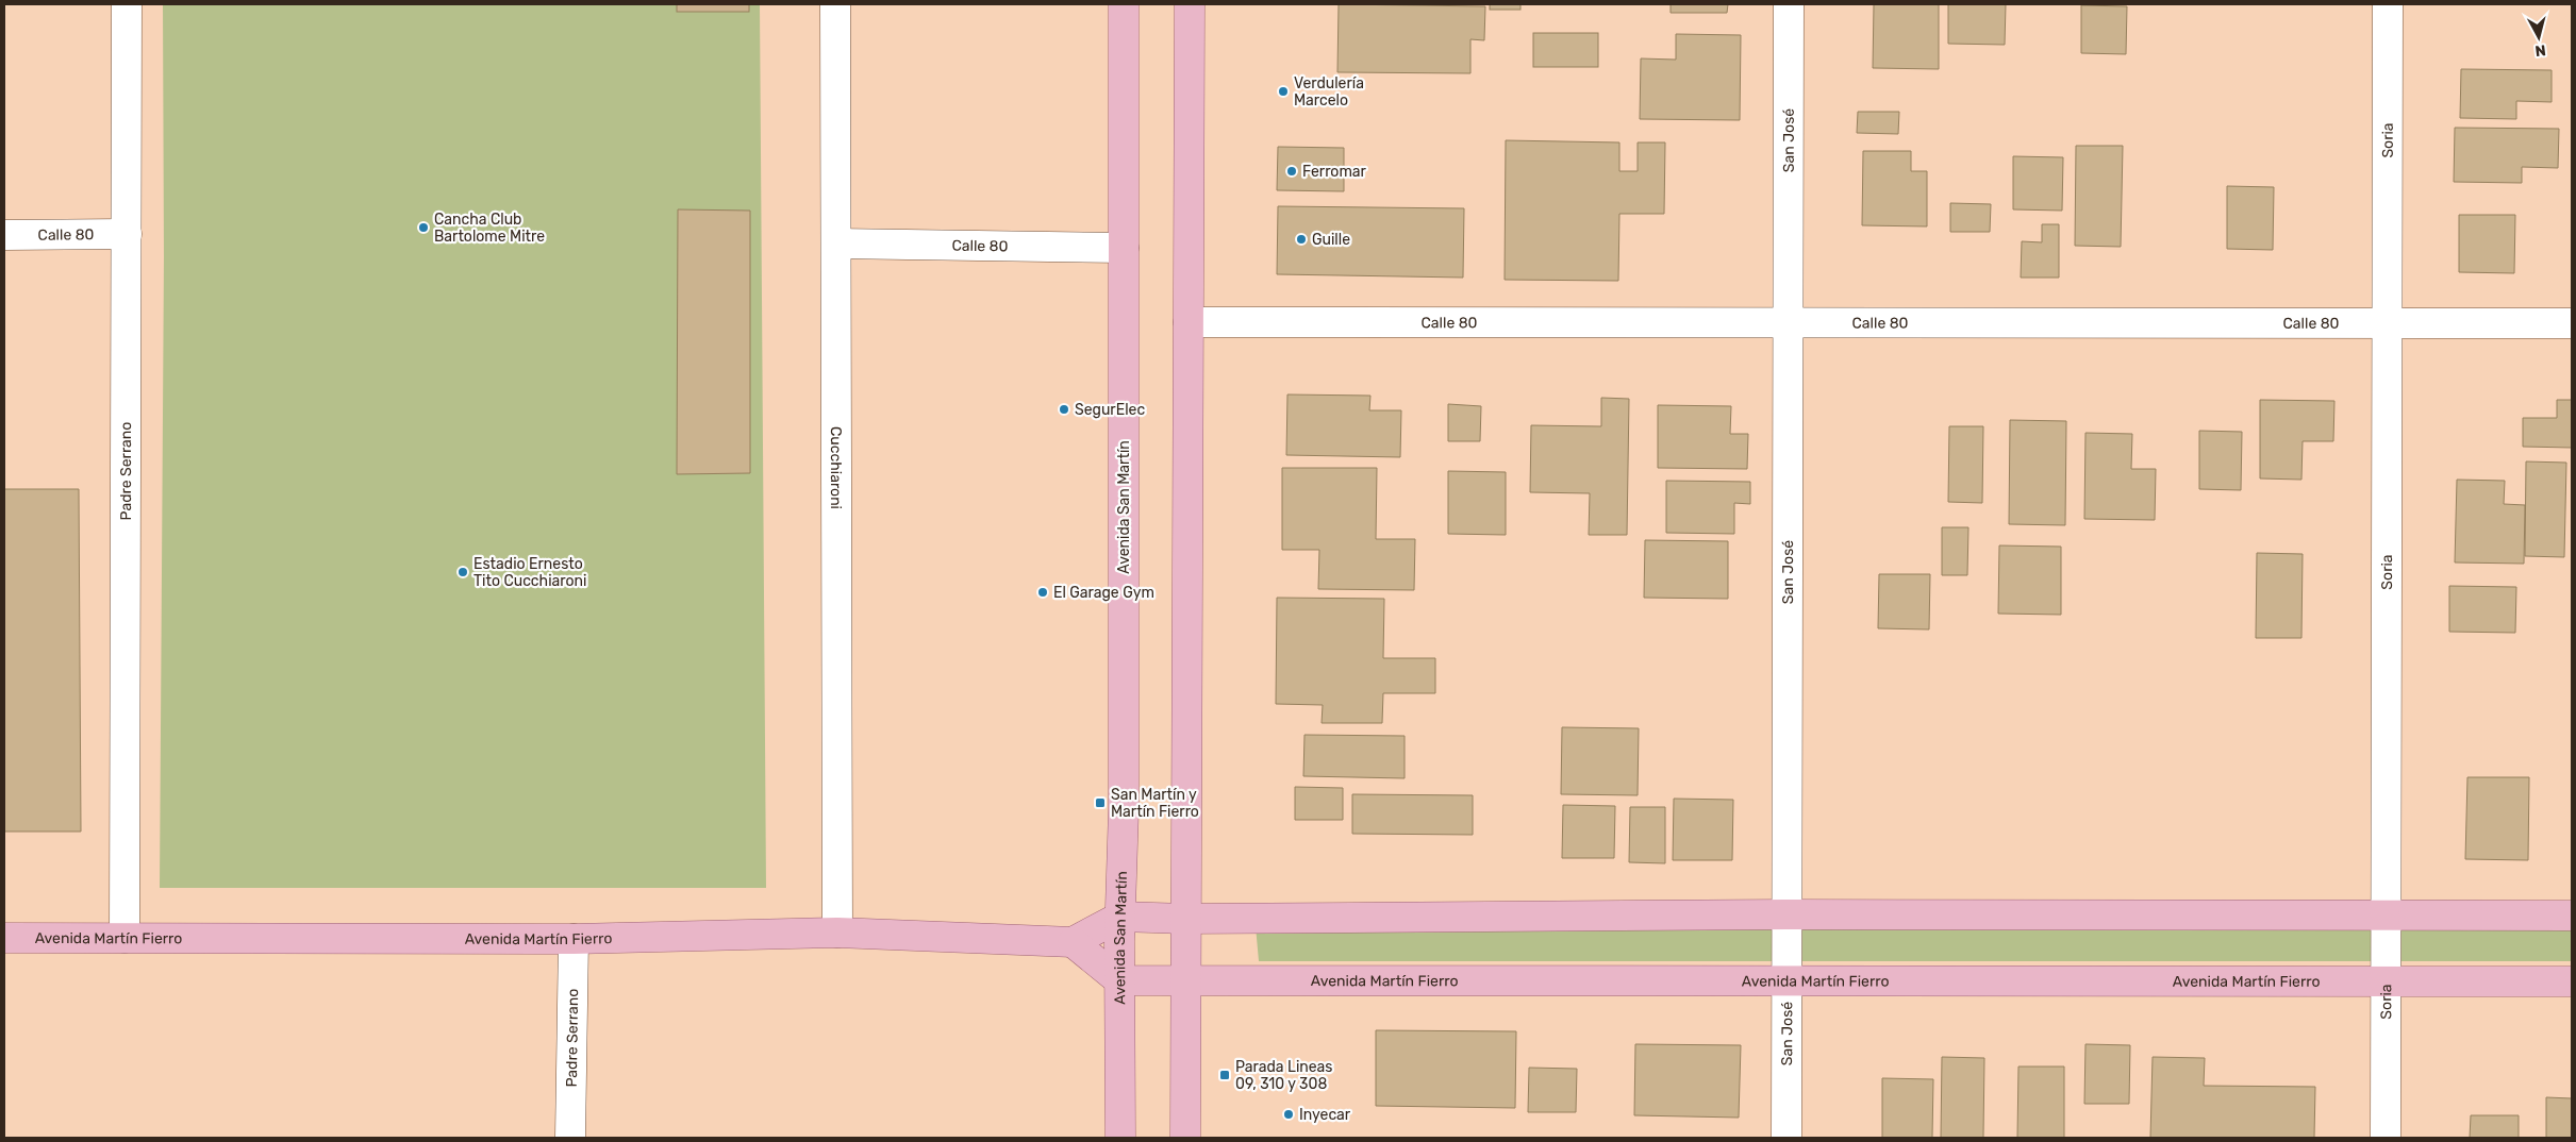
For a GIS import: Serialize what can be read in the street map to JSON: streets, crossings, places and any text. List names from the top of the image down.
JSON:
{
  "streets": {
    "main road": ["Avenida San Martín", "Avenida Martín Fierro"],
    "street": [
      "San José",
      "Soria",
      "Calle 80",
      "Cucchiaroni",
      "Padre Serrano"
    ]
  },
  "crossings": [
    ["San José", "Calle 80"],
    ["San José", "Avenida Martín Fierro"],
    ["Soria", "Calle 80"],
    ["Soria", "Avenida Martín Fierro"],
    ["Calle 80", "Cucchiaroni"],
    ["Calle 80", "Padre Serrano"],
    ["Calle 80", "Avenida San Martín"],
    ["Cucchiaroni", "Avenida Martín Fierro"],
    ["Padre Serrano", "Avenida Martín Fierro"],
    ["Avenida San Martín", "Avenida Martín Fierro"]
  ],
  "places": {
    "other": [
      "Verdulería Marcelo",
      "Ferromar",
      "Cancha Club Bartolome Mitre",
      "Guille",
      "SegurElec",
      "Estadio Ernesto Tito Cucchiaroni",
      "El Garage Gym",
      "Inyecar"
    ],
    "transit": ["San Martín y Martín Fierro", "Parada Lineas 09, 310 y 308"]
  },
  "north": "bottom"
}
